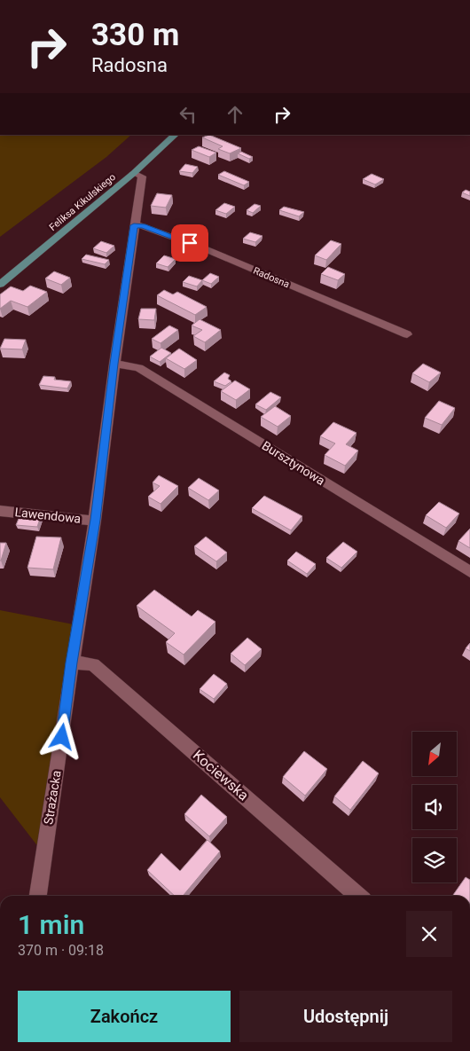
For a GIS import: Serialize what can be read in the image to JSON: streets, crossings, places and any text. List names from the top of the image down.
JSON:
{
  "streets": {
    "main road": ["Feliksa Kikulskiego"],
    "street": [
      "Radosna",
      "Bursztynowa",
      "Lawendowa",
      "Kociewska",
      "Strażacka"
    ]
  },
  "crossings": [
    ["Feliksa Kikulskiego", "Strażacka"],
    ["Radosna", "Strażacka"],
    ["Bursztynowa", "Strażacka"],
    ["Lawendowa", "Strażacka"],
    ["Kociewska", "Strażacka"]
  ],
  "north": "bottom left",
  "page": {
    "turn": ["330 m", "Radosna"],
    "heading": ["1 min", "370 m · 09:18"],
    "buttons": ["Zakończ", "Udostępnij"]
  }
}
